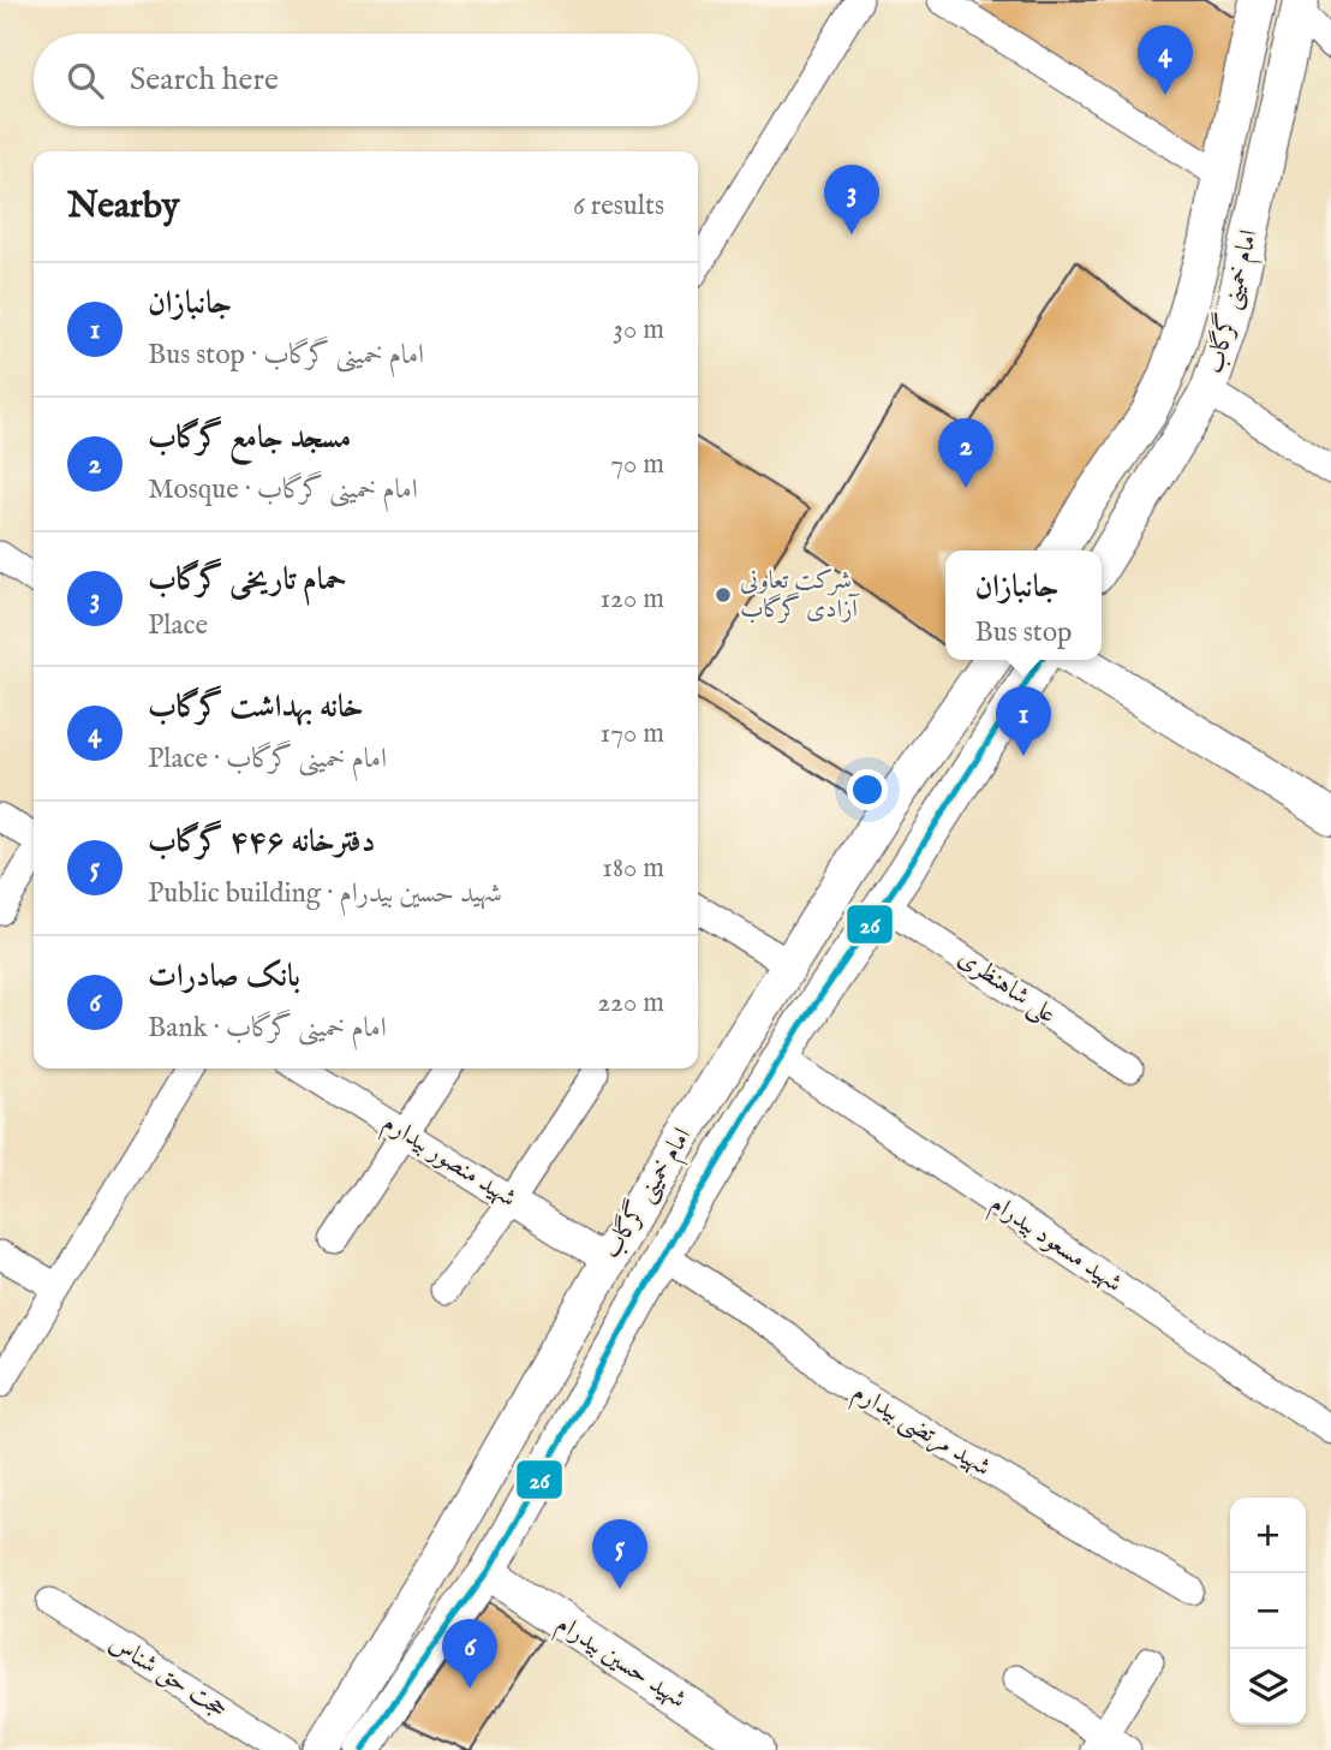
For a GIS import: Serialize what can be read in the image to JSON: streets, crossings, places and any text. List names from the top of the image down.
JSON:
{
  "streets": {
    "street": [
      "امام خمینی گرگاب",
      "علی شاهنظری",
      "شهيد منصور بیدارم",
      "شهید مسعود بیدرام",
      "شهيد مرتضی بیدارم",
      "شهید حسین بیدرام",
      "حجت حق شناس"
    ]
  },
  "crossings": [
    ["امام خمینی گرگاب", "علی شاهنظری"],
    ["امام خمینی گرگاب", "شهيد منصور بیدارم"],
    ["امام خمینی گرگاب", "شهید مسعود بیدرام"],
    ["امام خمینی گرگاب", "شهيد مرتضی بیدارم"],
    ["امام خمینی گرگاب", "شهید حسین بیدرام"]
  ],
  "places": ["شرکت تعاونی آزادی گرگاب"],
  "lines": ["transit line 26"],
  "page": {
    "pins": [
      "4",
      "3",
      "2",
      "1",
      "5",
      "6"
    ],
    "search": "Search here",
    "heading": ["Nearby", "6 results"],
    "list": [
      {
        "mark": "1",
        "name": "جانبازان",
        "note": "Bus stop · امام خمینی گرگاب",
        "value": "30 m"
      },
      {
        "mark": "2",
        "name": "مسجد جامع گرگاب",
        "note": "Mosque · امام خمینی گرگاب",
        "value": "70 m"
      },
      {
        "mark": "3",
        "name": "حمام تاریخی گرگاب",
        "note": "Place",
        "value": "120 m"
      },
      {
        "mark": "4",
        "name": "خانه بهداشت گرگاب",
        "note": "Place · امام خمینی گرگاب",
        "value": "170 m"
      },
      {
        "mark": "5",
        "name": "دفترخانه ۴۴۶ گرگاب",
        "note": "Public building · شهید حسین بیدرام",
        "value": "180 m"
      },
      {
        "mark": "6",
        "name": "بانک صادرات",
        "note": "Bank · امام خمینی گرگاب",
        "value": "220 m"
      }
    ],
    "popup": ["جانبازان", "Bus stop"],
    "map_buttons": ["+", "−"]
  }
}
